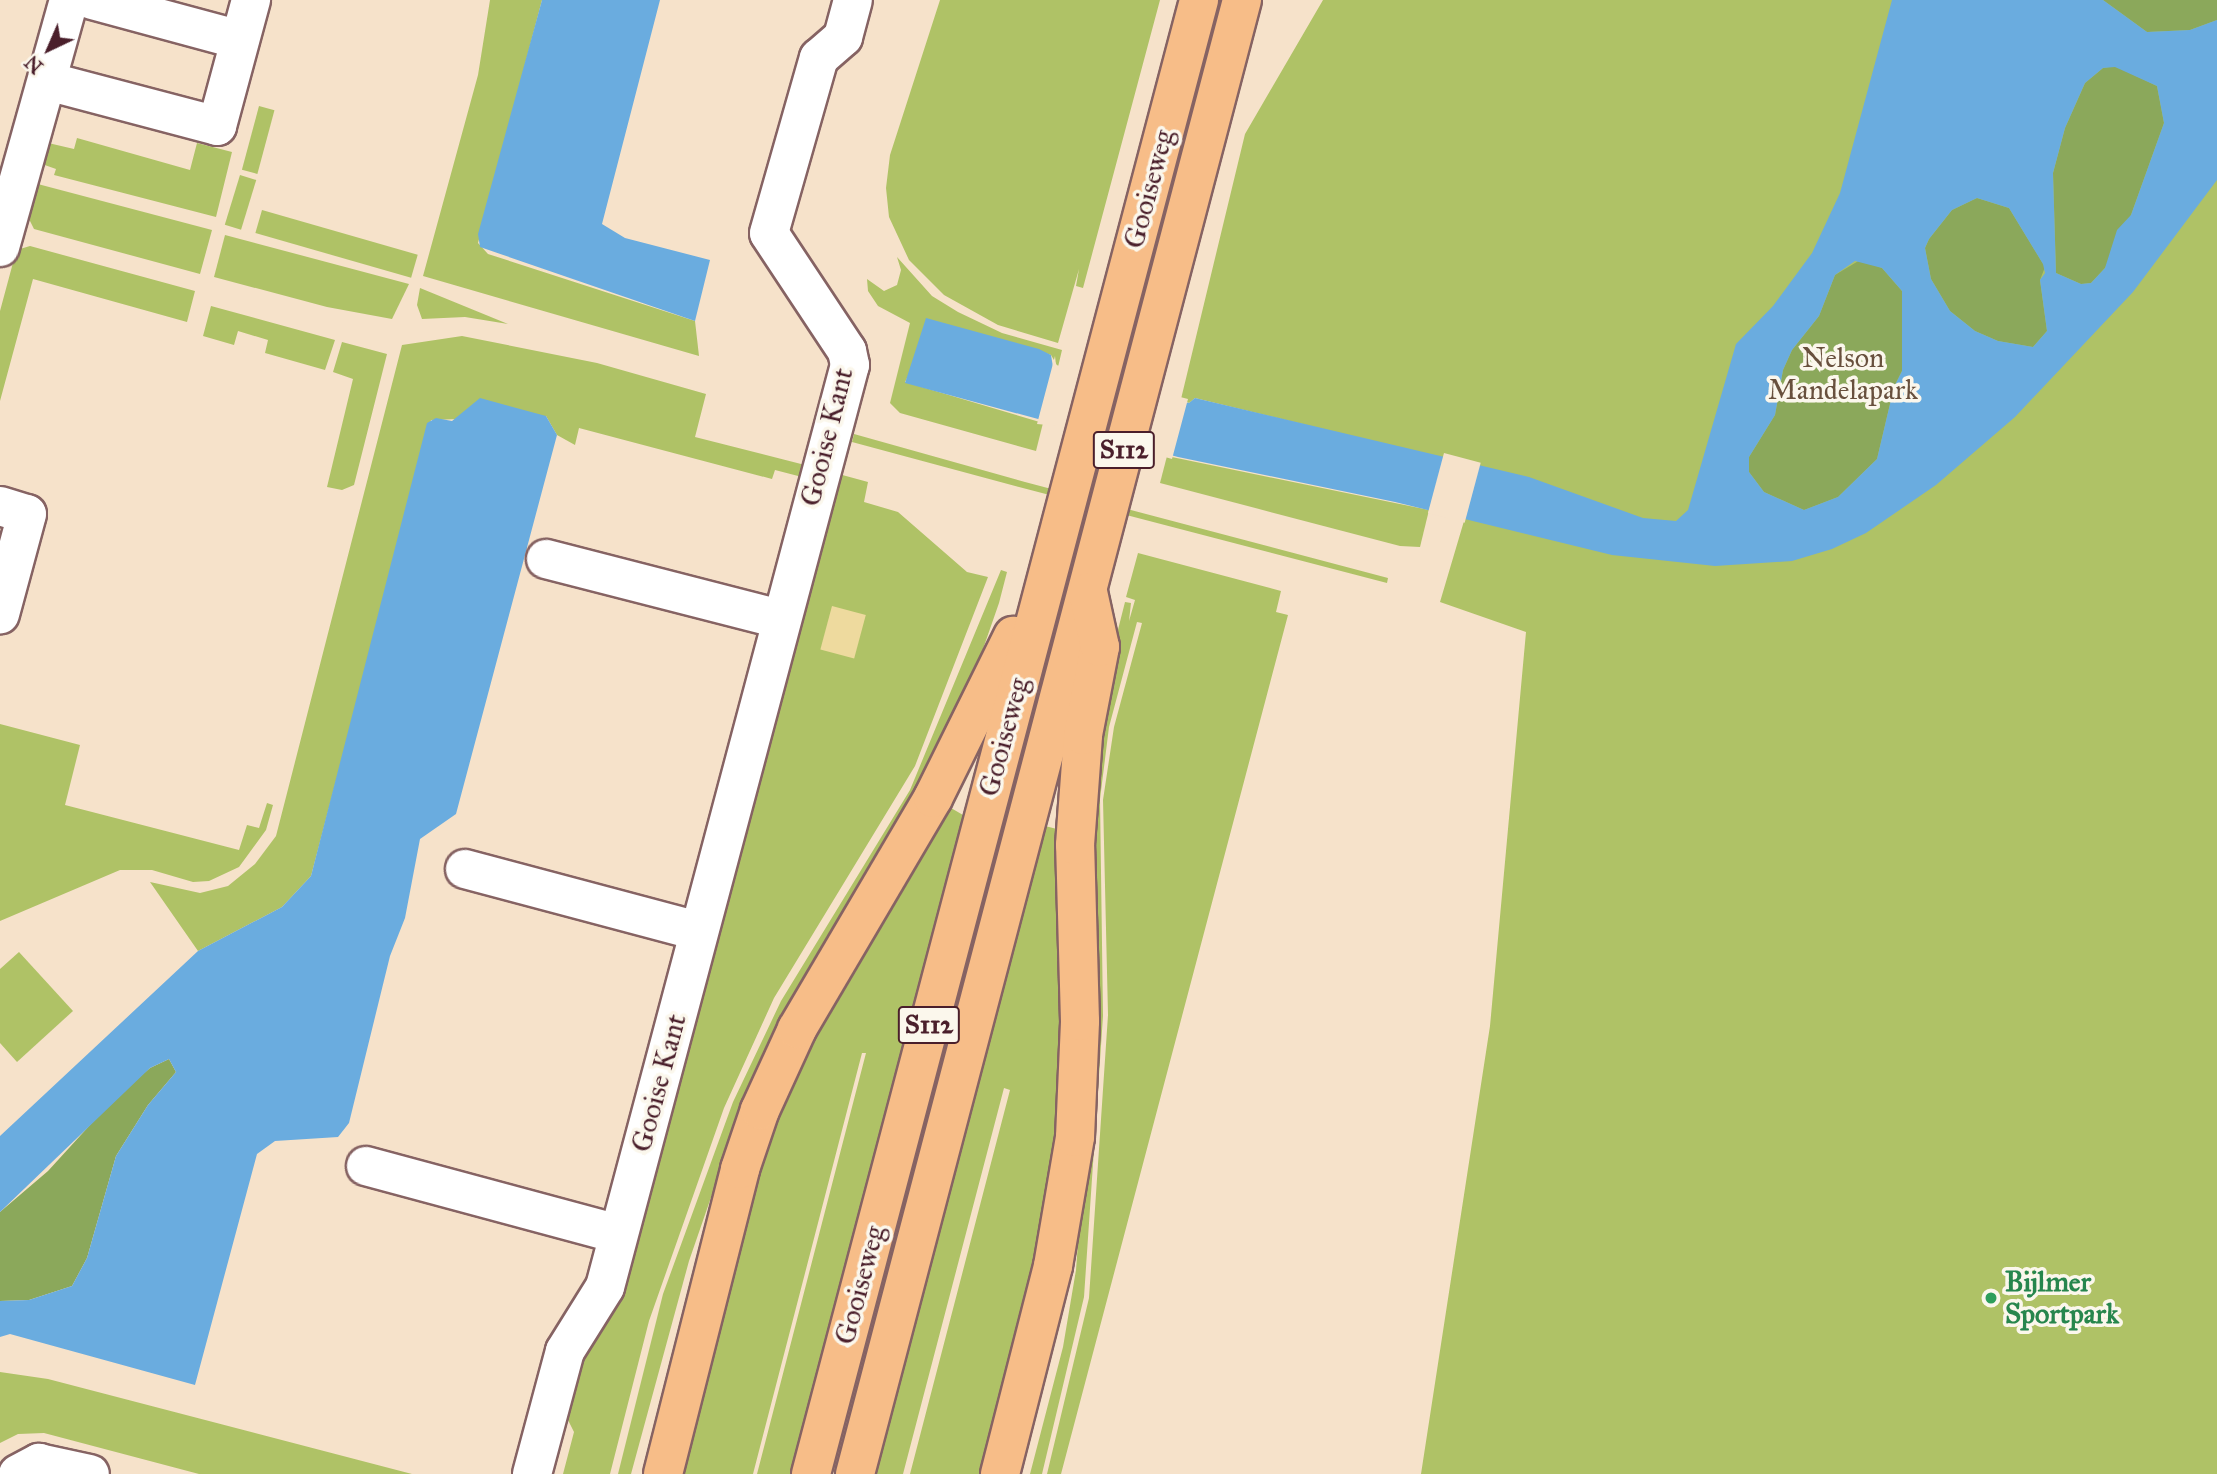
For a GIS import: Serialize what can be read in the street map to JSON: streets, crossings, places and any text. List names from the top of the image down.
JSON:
{
  "streets": {
    "highway": ["Gooiseweg", "S112"],
    "street": ["Gooise Kant"]
  },
  "parks": ["Nelson Mandelapark"],
  "places": ["Bijlmer Sportpark"],
  "north": "bottom left"
}
